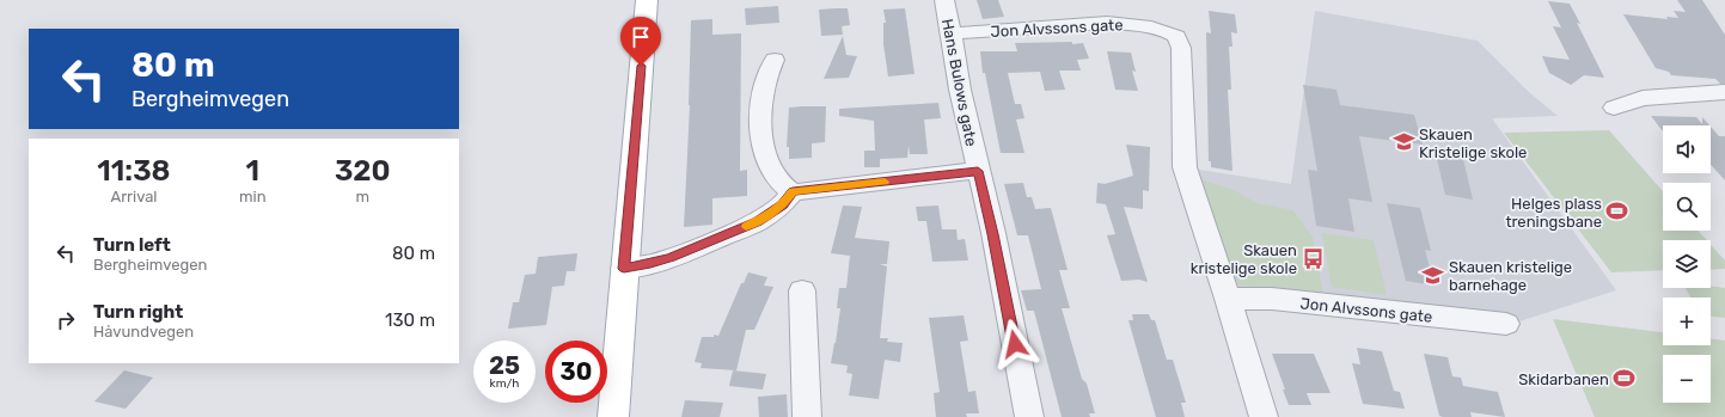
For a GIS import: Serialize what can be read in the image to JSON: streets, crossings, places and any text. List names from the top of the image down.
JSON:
{
  "streets": {
    "street": ["Jon Alvssons gate", "Hans Bulows gate"]
  },
  "crossings": [
    ["Jon Alvssons gate", "Hans Bulows gate"]
  ],
  "places": {
    "school or university": ["Skauen Kristelige skole", "Skauen kristelige barnehage"],
    "sports": ["Helges plass treningsbane", "Skidarbanen"],
    "bus stop": ["Skauen kristelige skole"]
  },
  "page": {
    "turn": ["80 m", "Bergheimvegen"],
    "map_buttons": ["+", "−"],
    "eta": [
      "11:38",
      "Arrival",
      "1",
      "min",
      "320",
      "m"
    ],
    "list": [
      {
        "name": "Turn left",
        "note": "Bergheimvegen",
        "value": "80 m"
      },
      {
        "name": "Turn right",
        "note": "Håvundvegen",
        "value": "130 m"
      }
    ],
    "speed": "25 km/h",
    "limit": "30"
  }
}
